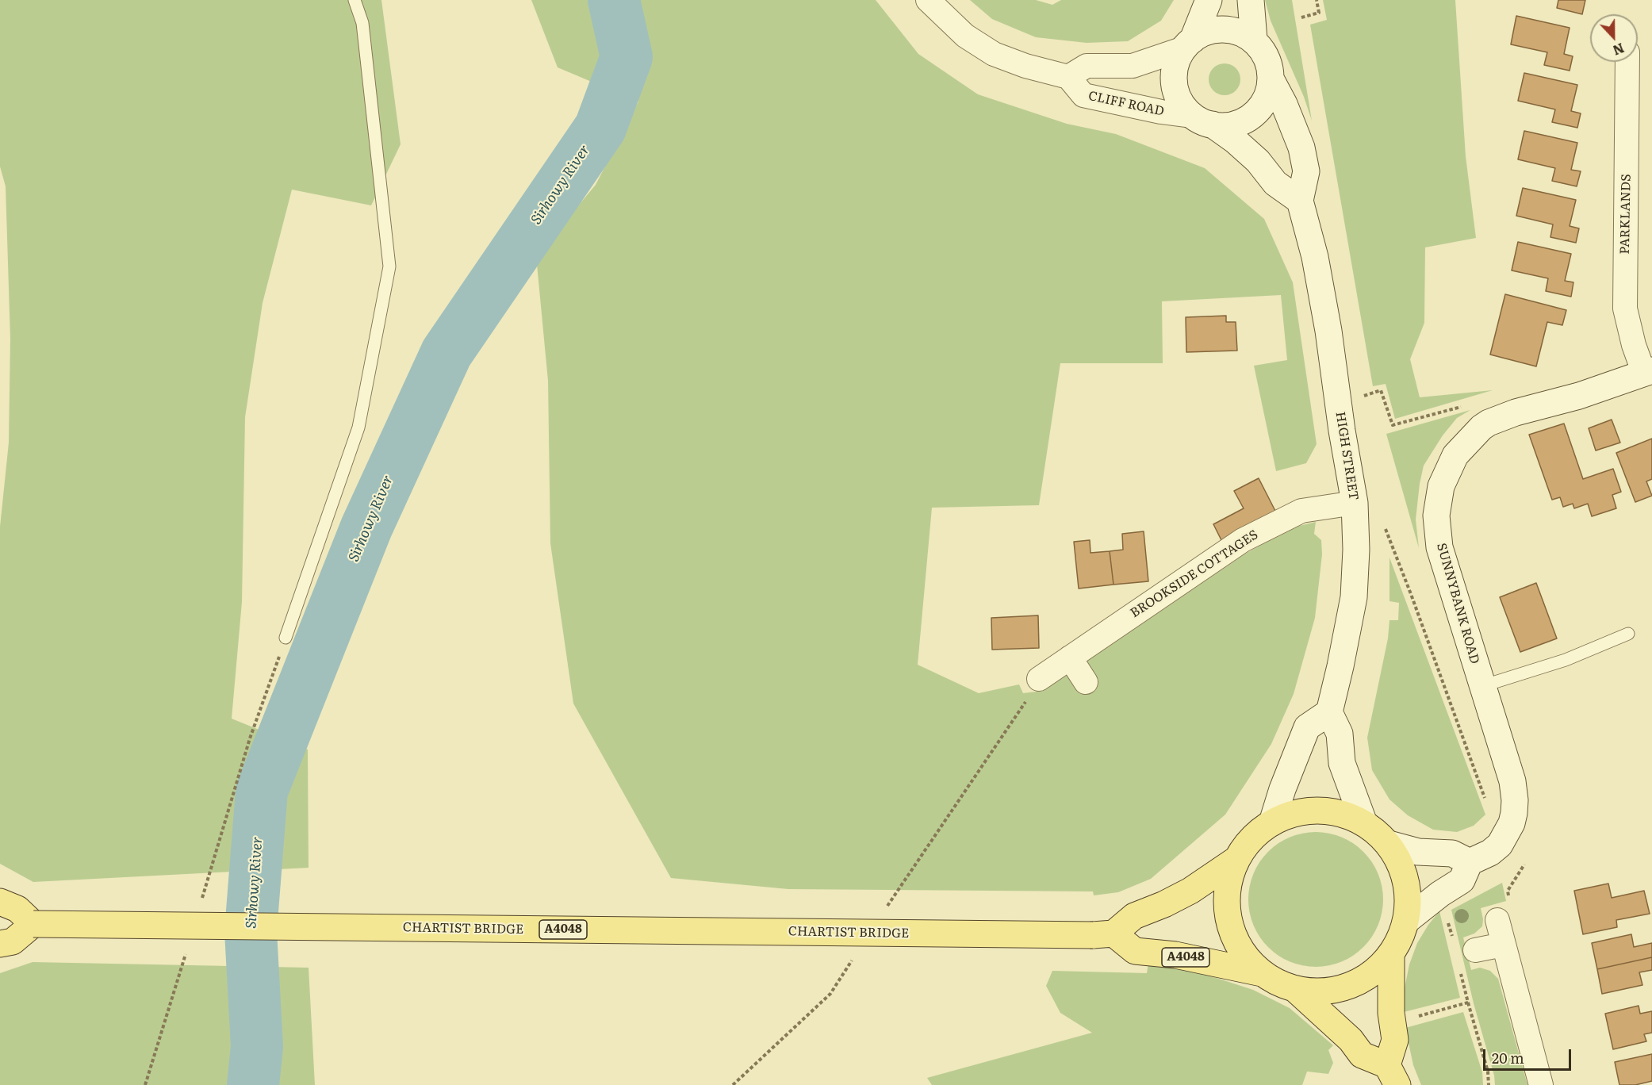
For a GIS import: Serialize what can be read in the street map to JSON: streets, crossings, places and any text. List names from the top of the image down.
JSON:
{
  "streets": {
    "main road": [
      "HIGH STREET",
      "SUNNYBANK ROAD",
      "CHARTIST BRIDGE",
      "A4048"
    ],
    "street": ["CLIFF ROAD", "PARKLANDS", "BROOKSIDE COTTAGES"]
  },
  "crossings": [
    ["CLIFF ROAD", "HIGH STREET"],
    ["PARKLANDS", "SUNNYBANK ROAD"],
    ["HIGH STREET", "BROOKSIDE COTTAGES"],
    ["CHARTIST BRIDGE", "A4048"]
  ],
  "water": ["Sirhowy River"],
  "scale_bar": "20 m",
  "north": "bottom"
}
